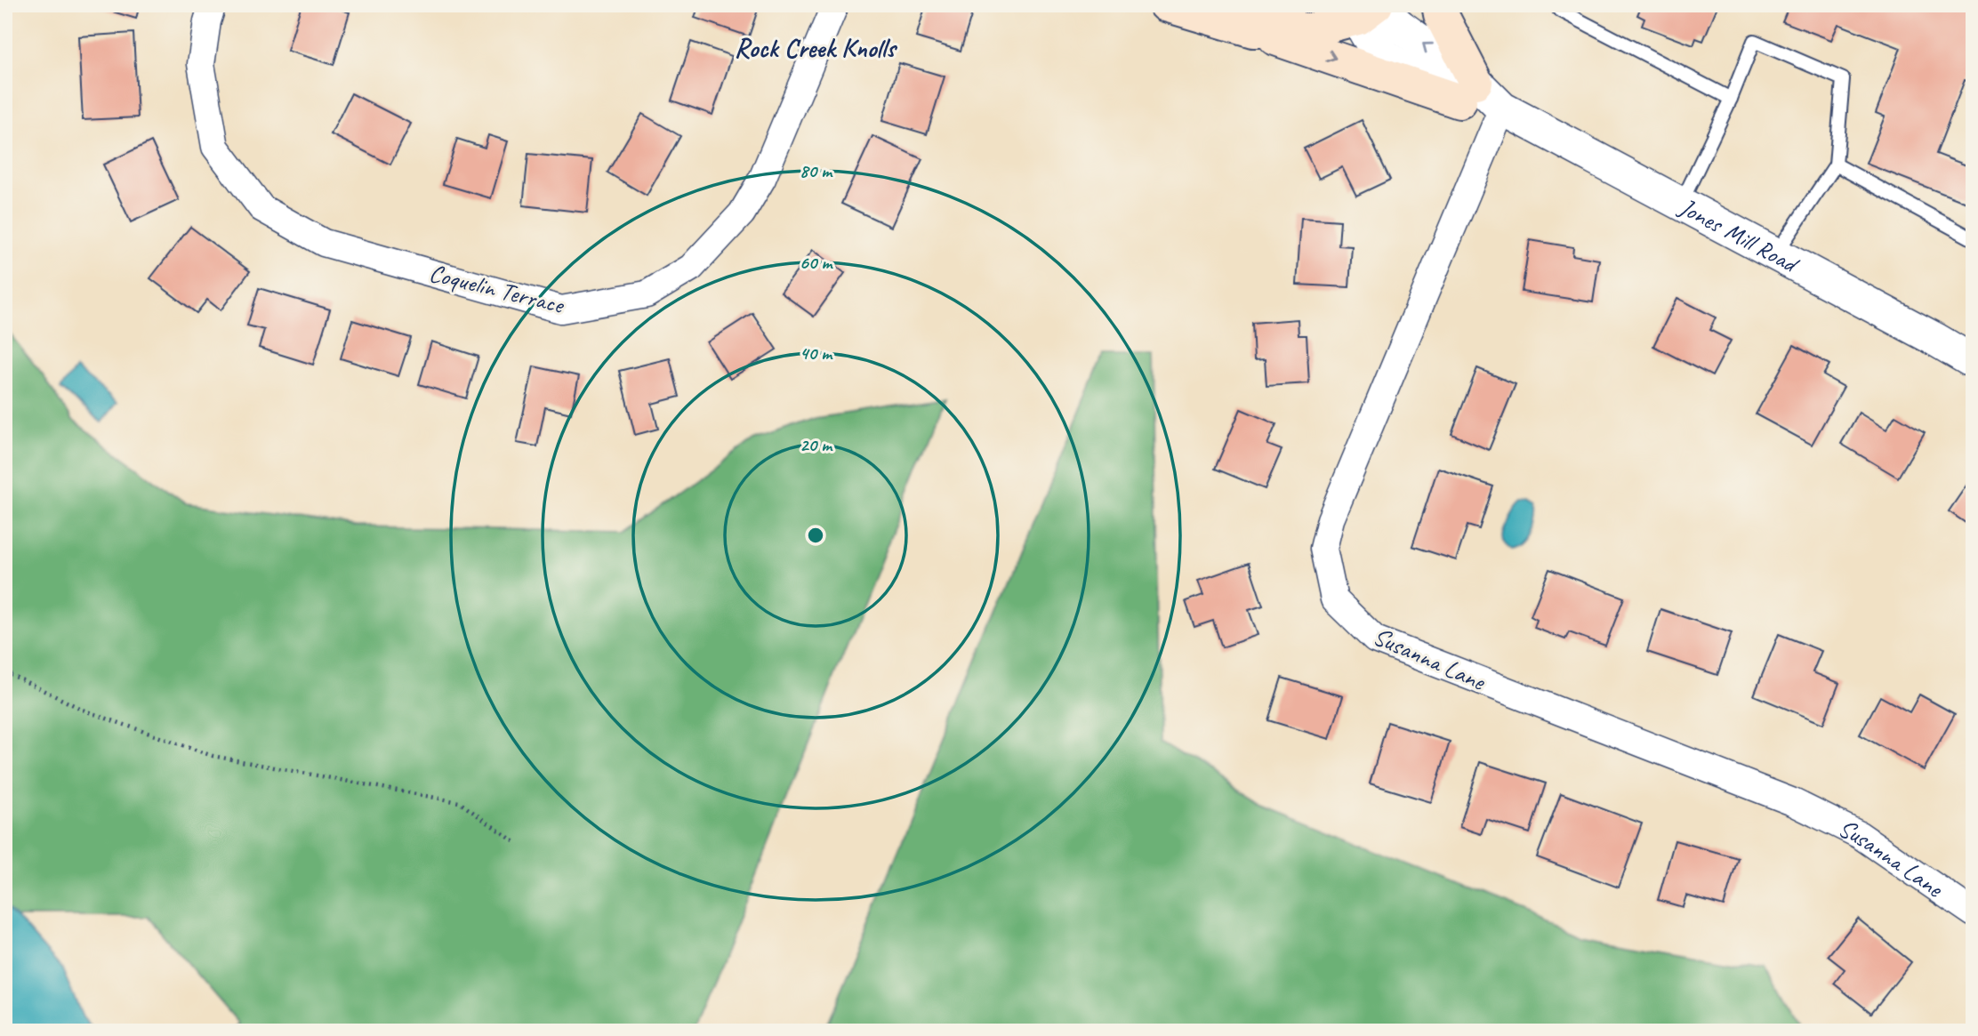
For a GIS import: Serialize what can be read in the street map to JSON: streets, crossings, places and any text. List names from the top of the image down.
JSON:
{
  "streets": {
    "main road": ["Jones Mill Road"],
    "street": ["Coquelin Terrace", "Susanna Lane"]
  },
  "crossings": [
    ["Jones Mill Road", "Susanna Lane"]
  ],
  "districts": ["Rock Creek Knolls"],
  "rings": [
    "80 m",
    "60 m",
    "40 m",
    "20 m"
  ]
}
